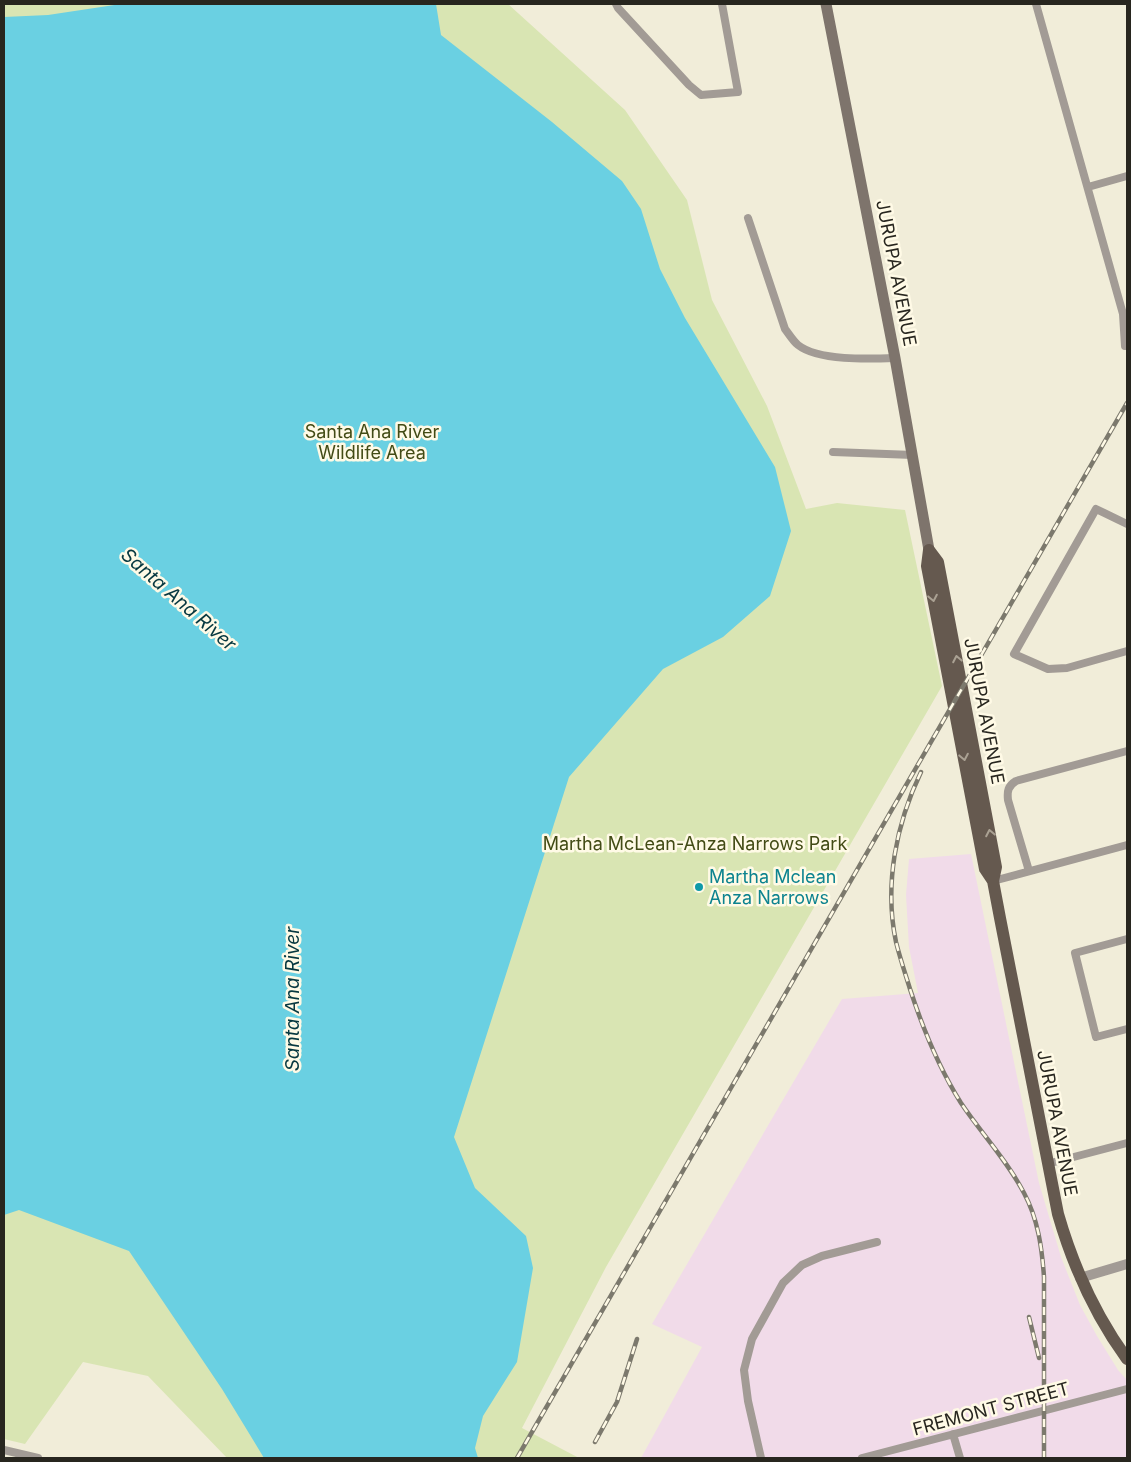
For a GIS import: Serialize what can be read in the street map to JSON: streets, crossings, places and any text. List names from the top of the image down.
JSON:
{
  "streets": {
    "main road": ["JURUPA AVENUE"],
    "street": ["FREMONT STREET"]
  },
  "water": ["Santa Ana River"],
  "parks": ["Santa Ana River Wildlife Area", "Martha McLean-Anza Narrows Park"],
  "places": ["Martha Mclean Anza Narrows"]
}
